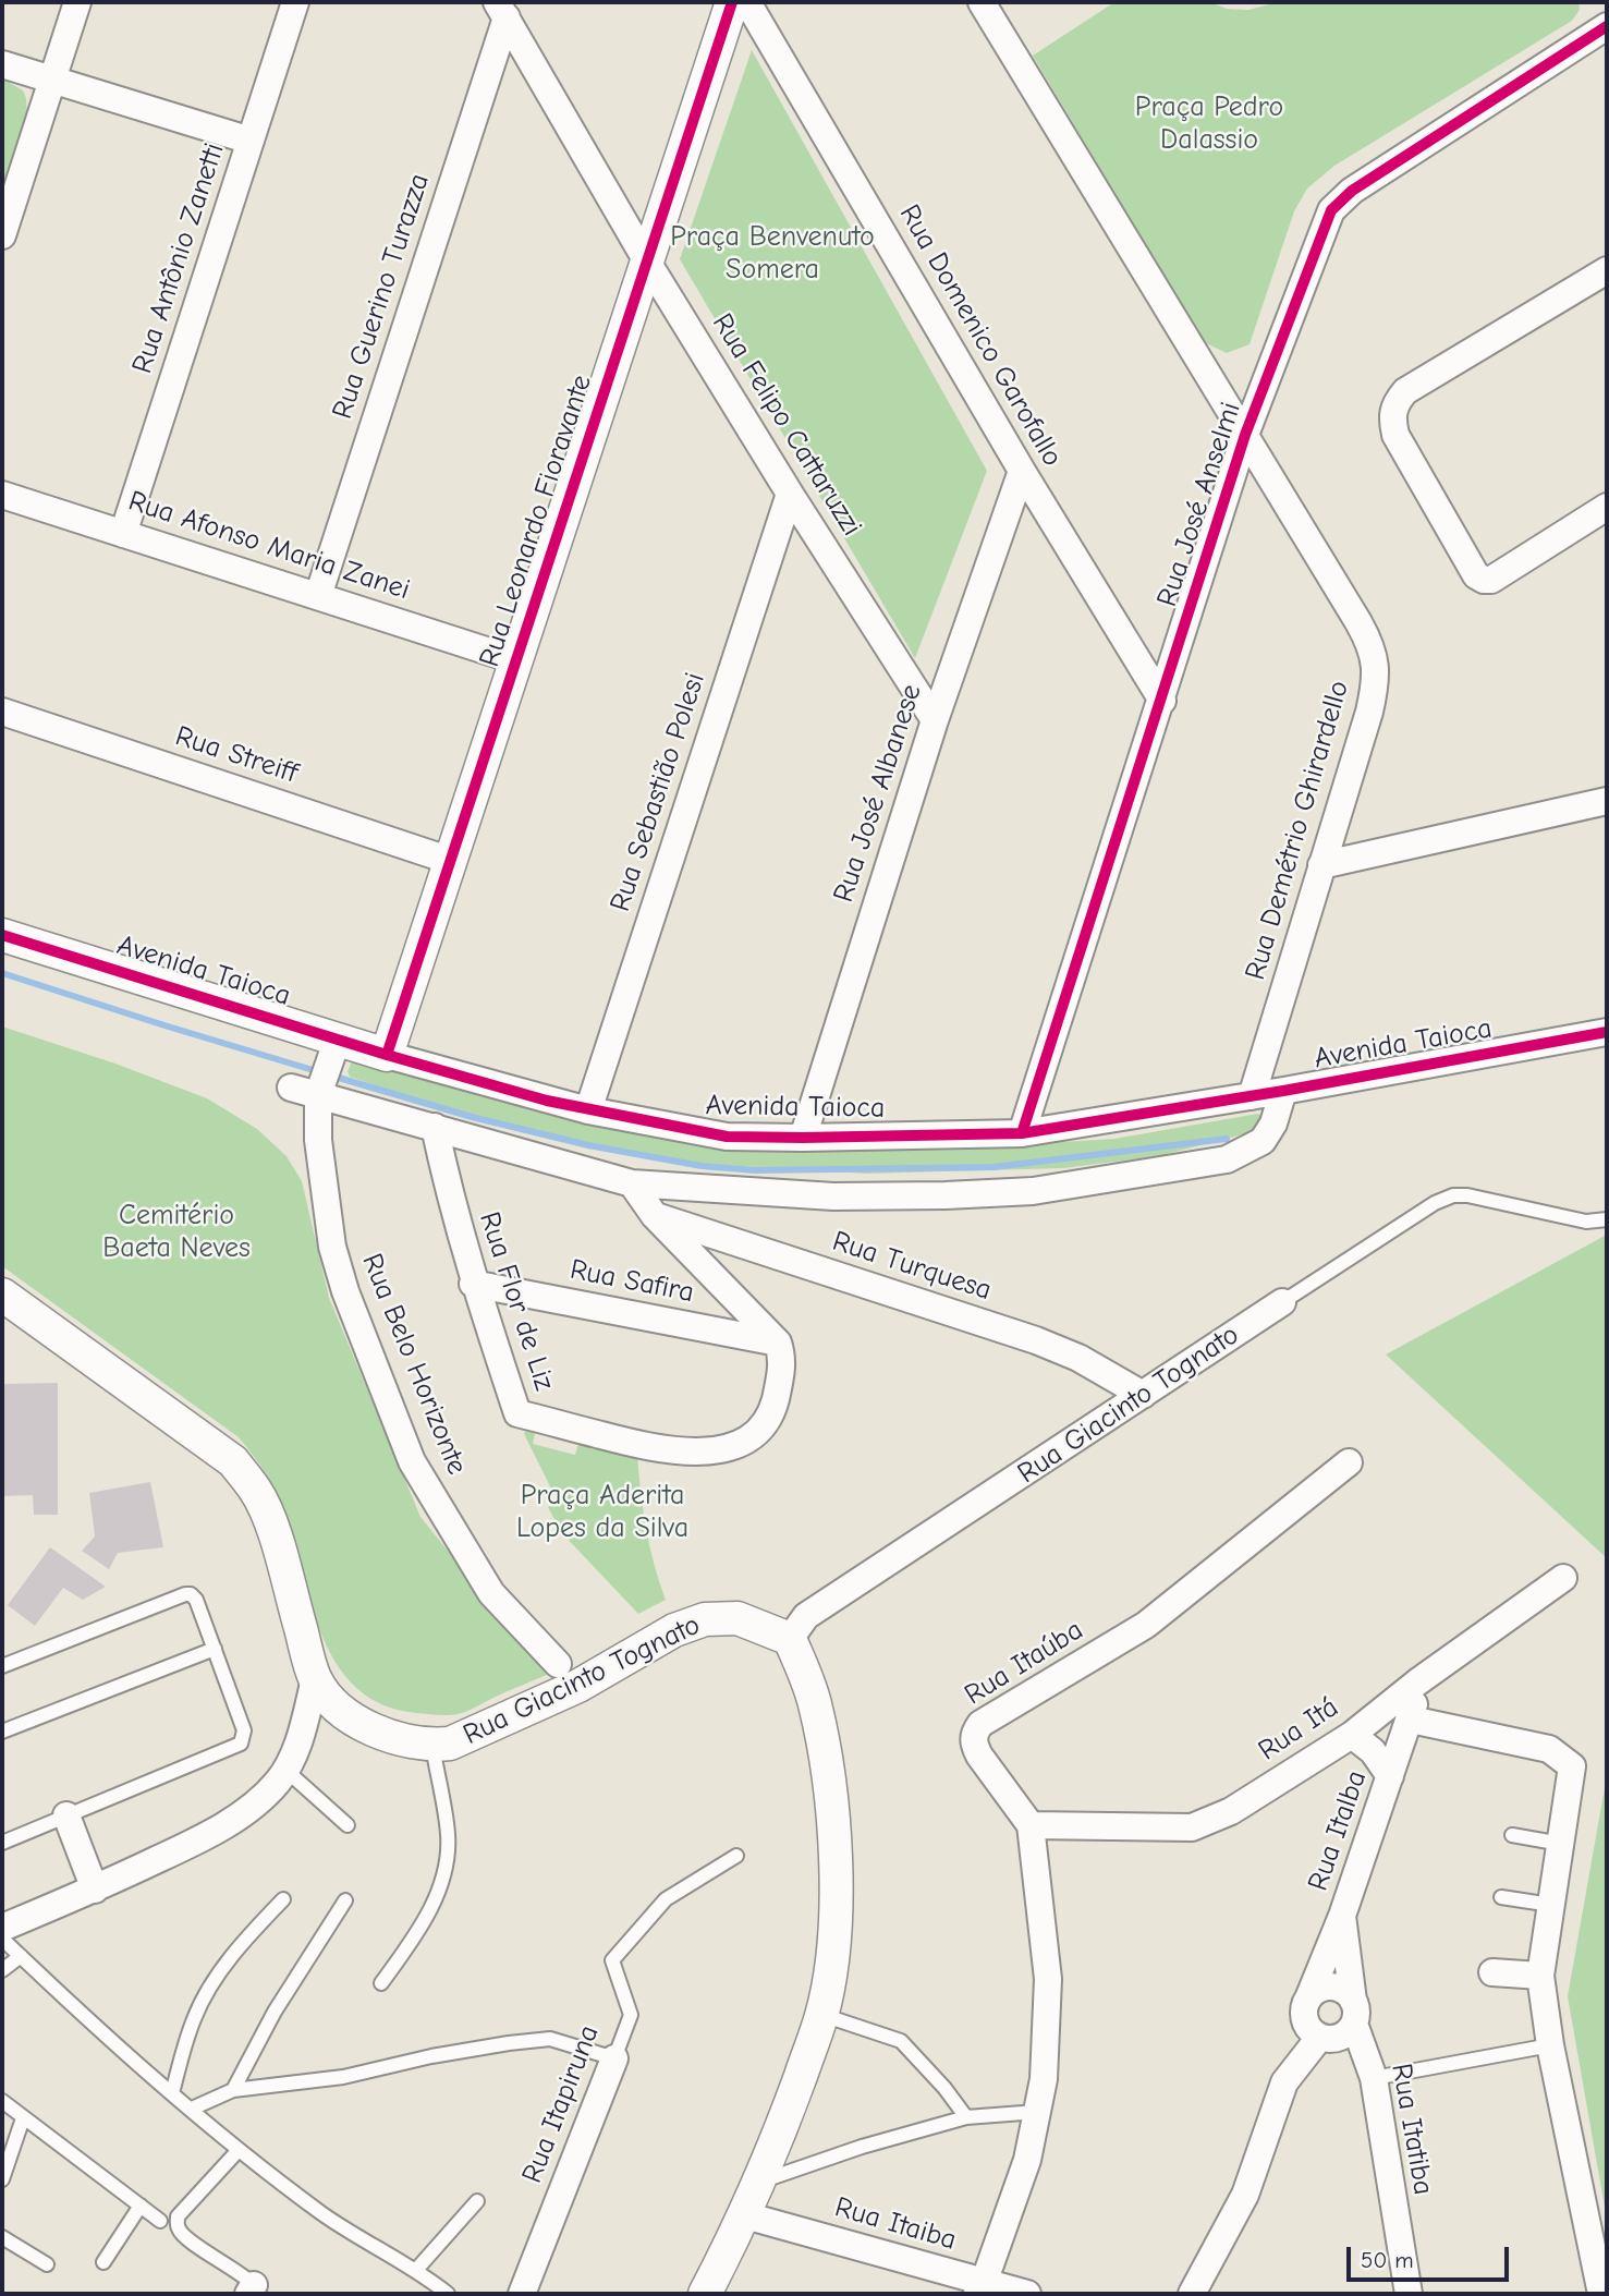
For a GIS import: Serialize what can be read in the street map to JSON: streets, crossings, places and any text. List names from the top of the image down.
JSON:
{
  "streets": {
    "street": [
      "Rua Antônio Zanetti",
      "Rua Guerino Turazza",
      "Rua Domenico Garofallo",
      "Rua Felipo Cattaruzzi",
      "Rua José Anselmi",
      "Rua Leonardo Fioravante",
      "Rua Afonso Maria Zanei",
      "Rua Streiff",
      "Rua Sebastião Polesi",
      "Rua José Albanese",
      "Rua Demétrio Ghirardello",
      "Avenida Taioca",
      "Rua Turquesa",
      "Rua Safira",
      "Rua Flor de Liz",
      "Rua Belo Horizonte",
      "Rua Giacinto Tognato",
      "Rua Itaúba",
      "Rua Itá",
      "Rua Italba",
      "Rua Itapiruna",
      "Rua Itatiba",
      "Rua Itaiba"
    ]
  },
  "crossings": [
    ["Rua Antônio Zanetti", "Rua Afonso Maria Zanei"],
    ["Rua Guerino Turazza", "Rua Felipo Cattaruzzi"],
    ["Rua Guerino Turazza", "Rua Afonso Maria Zanei"],
    ["Rua Domenico Garofallo", "Rua José Anselmi"],
    ["Rua Domenico Garofallo", "Rua José Albanese"],
    ["Rua Felipo Cattaruzzi", "Rua Leonardo Fioravante"],
    ["Rua Felipo Cattaruzzi", "Rua Sebastião Polesi"],
    ["Rua Felipo Cattaruzzi", "Rua José Albanese"],
    ["Rua José Anselmi", "Rua Demétrio Ghirardello"],
    ["Rua José Anselmi", "Avenida Taioca"],
    ["Rua Leonardo Fioravante", "Rua Afonso Maria Zanei"],
    ["Rua Leonardo Fioravante", "Rua Streiff"],
    ["Rua Leonardo Fioravante", "Avenida Taioca"],
    ["Rua Sebastião Polesi", "Avenida Taioca"],
    ["Rua José Albanese", "Avenida Taioca"],
    ["Rua Demétrio Ghirardello", "Avenida Taioca"],
    ["Avenida Taioca", "Rua Belo Horizonte"],
    ["Rua Turquesa", "Rua Giacinto Tognato"],
    ["Rua Safira", "Rua Flor de Liz"],
    ["Rua Itaúba", "Rua Itá"],
    ["Rua Itaúba", "Rua Itaiba"],
    ["Rua Itá", "Rua Italba"],
    ["Rua Italba", "Rua Itatiba"]
  ],
  "parks": [
    "Praça Pedro Dalassio",
    "Praça Benvenuto Somera",
    "Cemitério Baeta Neves",
    "Praça Aderita Lopes da Silva"
  ],
  "scale_bar": "50 m"
}
